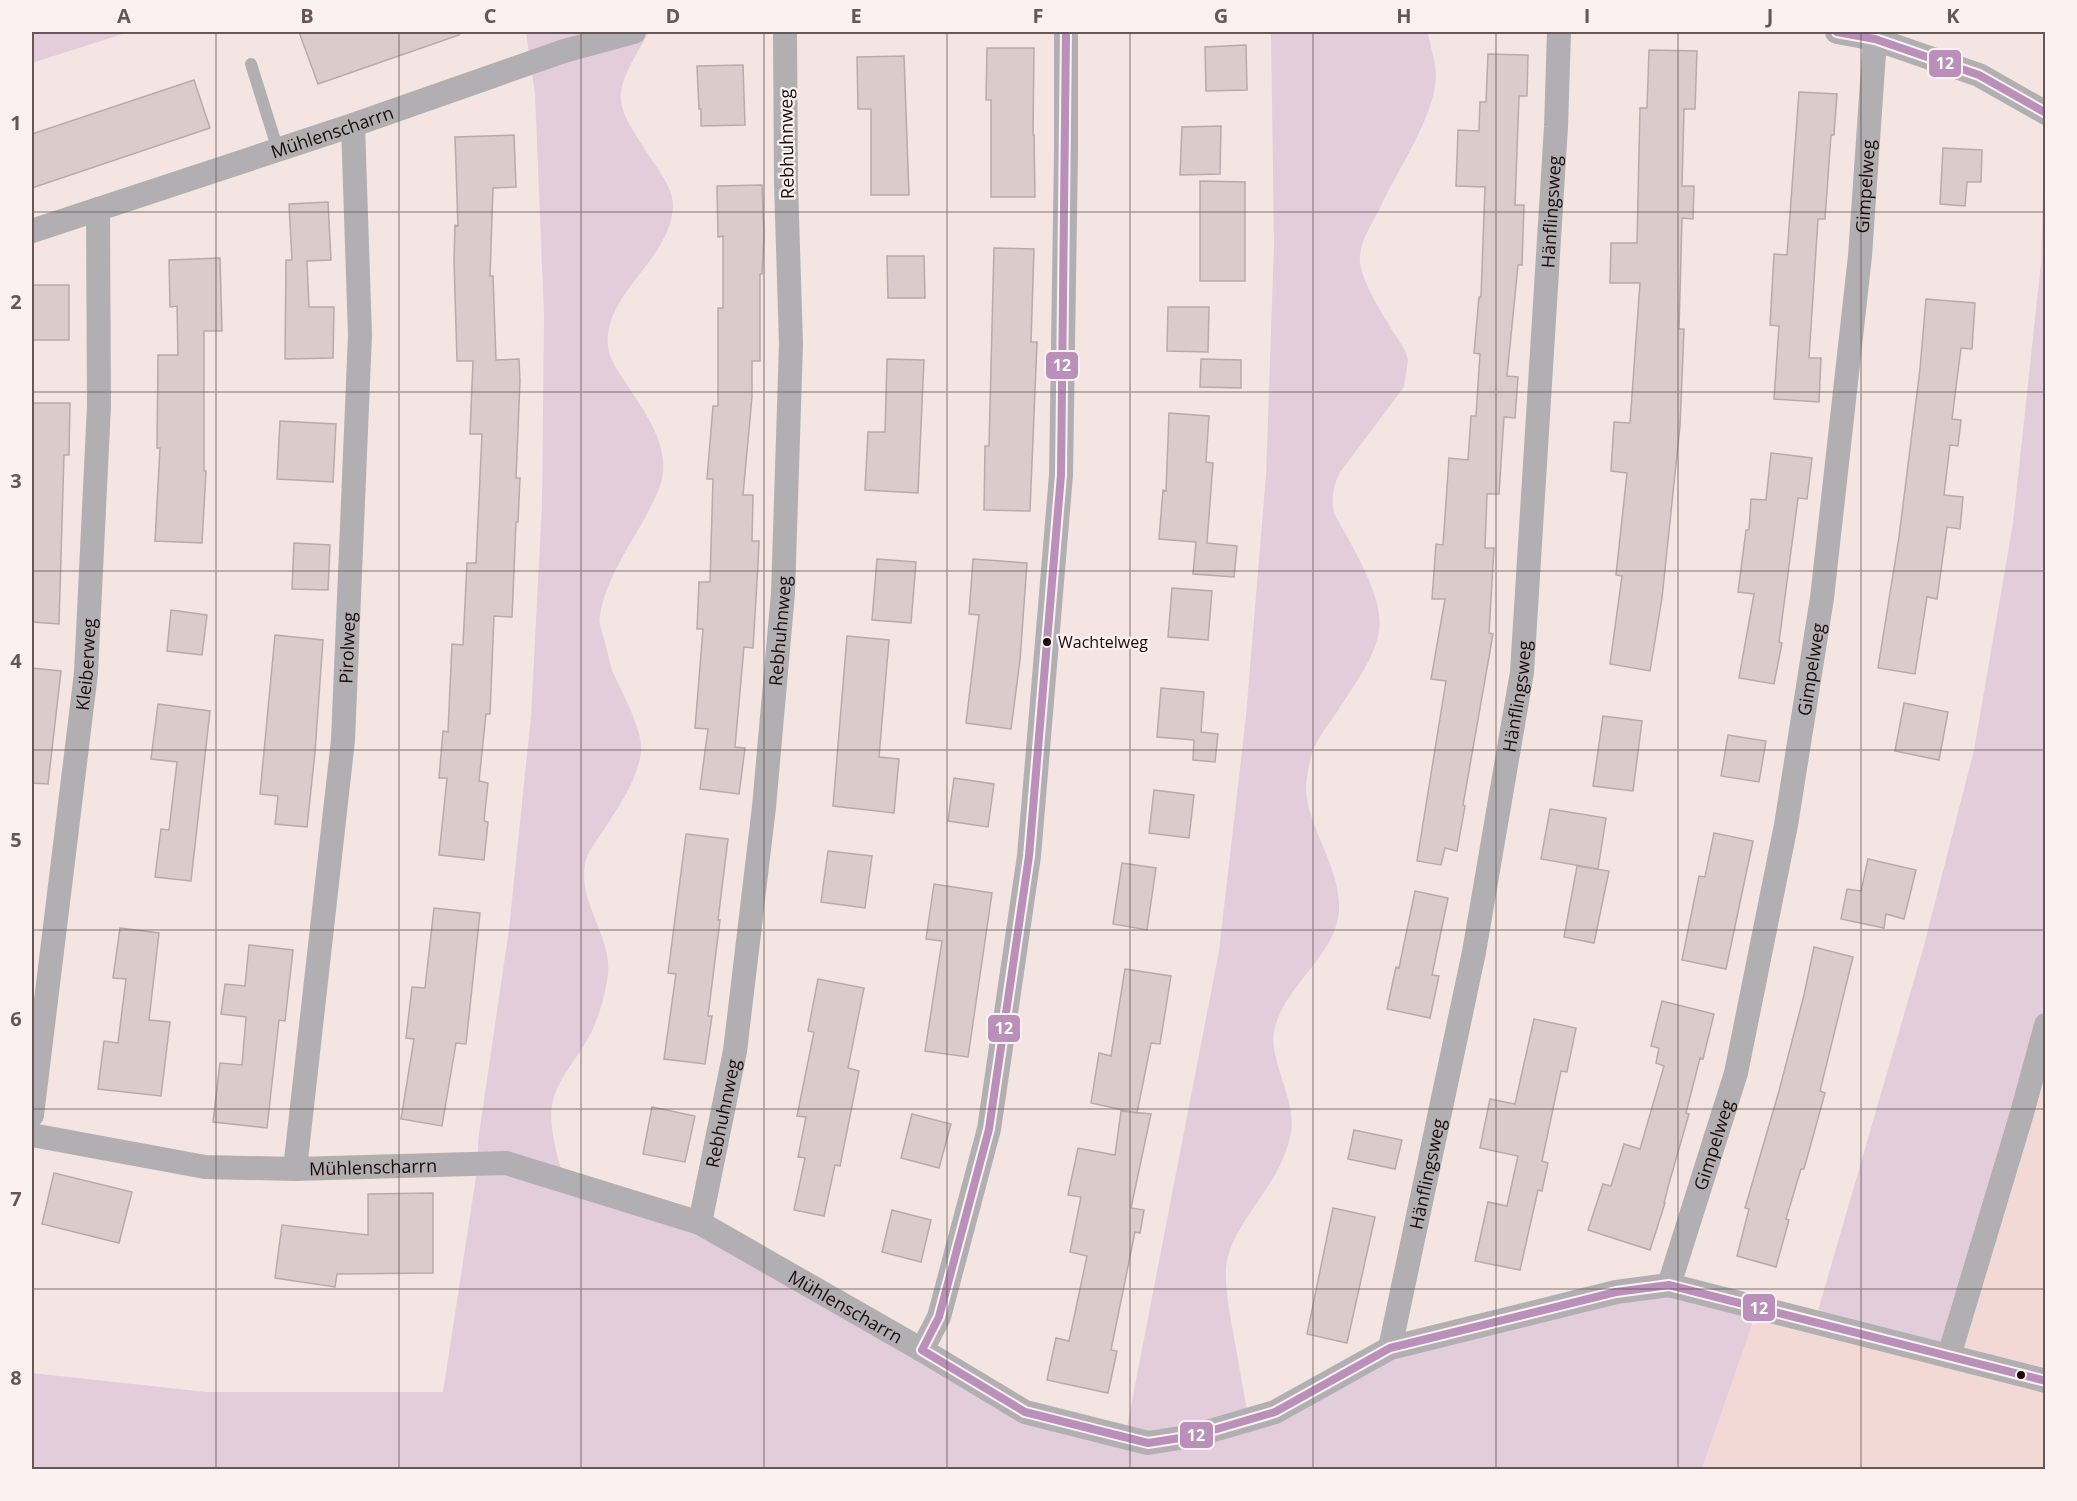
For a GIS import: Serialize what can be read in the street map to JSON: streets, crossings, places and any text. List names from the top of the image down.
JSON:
{
  "streets": {
    "street": [
      "Mühlenscharrn",
      "Rebhuhnweg",
      "Gimpelweg",
      "Hänflingsweg",
      "Pirolweg",
      "Kleiberweg"
    ]
  },
  "crossings": [
    ["Mühlenscharrn", "Rebhuhnweg"],
    ["Mühlenscharrn", "Gimpelweg"],
    ["Mühlenscharrn", "Hänflingsweg"],
    ["Mühlenscharrn", "Pirolweg"],
    ["Mühlenscharrn", "Kleiberweg"]
  ],
  "places": ["Wachtelweg"],
  "lines": ["transit line 12"],
  "grid": {
    "columns": [
      "A",
      "B",
      "C",
      "D",
      "E",
      "F",
      "G",
      "H",
      "I",
      "J",
      "K"
    ],
    "rows": [
      "1",
      "2",
      "3",
      "4",
      "5",
      "6",
      "7",
      "8"
    ]
  }
}
